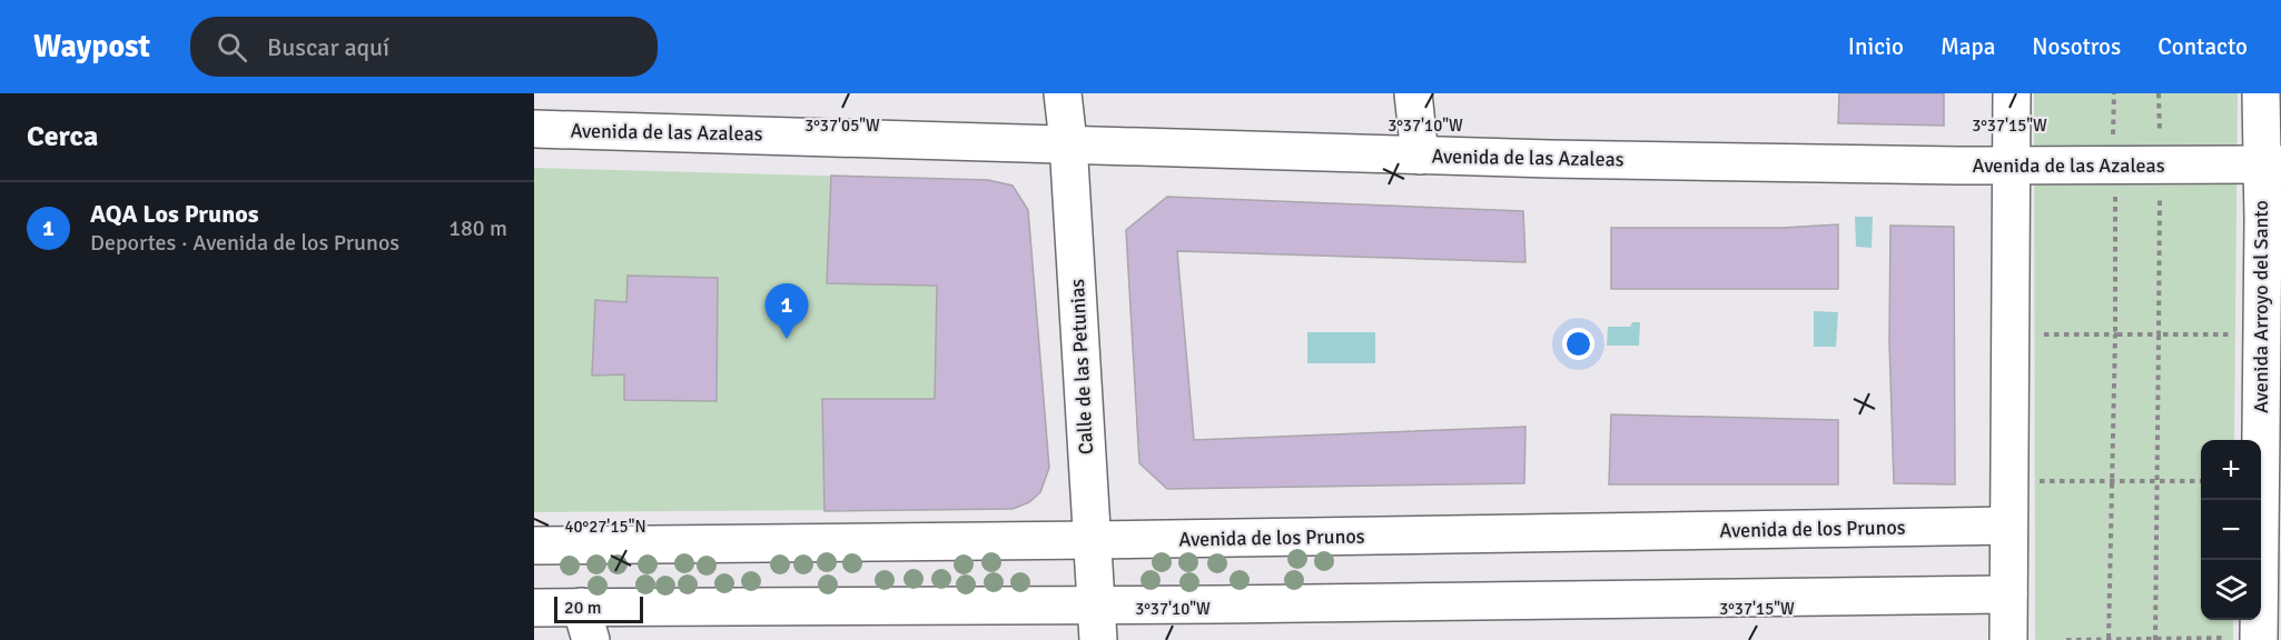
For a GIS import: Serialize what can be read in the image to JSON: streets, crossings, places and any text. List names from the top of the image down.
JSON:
{
  "streets": {
    "street": [
      "Avenida de las Azaleas",
      "Avenida Arroyo del Santo",
      "Calle de las Petunias",
      "Avenida de los Prunos"
    ]
  },
  "crossings": [
    ["Avenida de las Azaleas", "Avenida Arroyo del Santo"],
    ["Avenida de las Azaleas", "Calle de las Petunias"],
    ["Calle de las Petunias", "Avenida de los Prunos"]
  ],
  "scale_bar": "20 m",
  "page": {
    "header": "Waypost",
    "search": "Buscar aquí",
    "nav": [
      "Inicio",
      "Mapa",
      "Nosotros",
      "Contacto"
    ],
    "heading": "Cerca",
    "list": [
      {
        "mark": "1",
        "name": "AQA Los Prunos",
        "note": "Deportes · Avenida de los Prunos",
        "value": "180 m"
      }
    ],
    "pins": "1",
    "map_buttons": ["+", "−"],
    "scale": "20 m"
  },
  "coordinates": [
    "3°37'15\"W",
    "3°37'05\"W",
    "3°37'10\"W",
    "40°27'15\"N"
  ]
}
